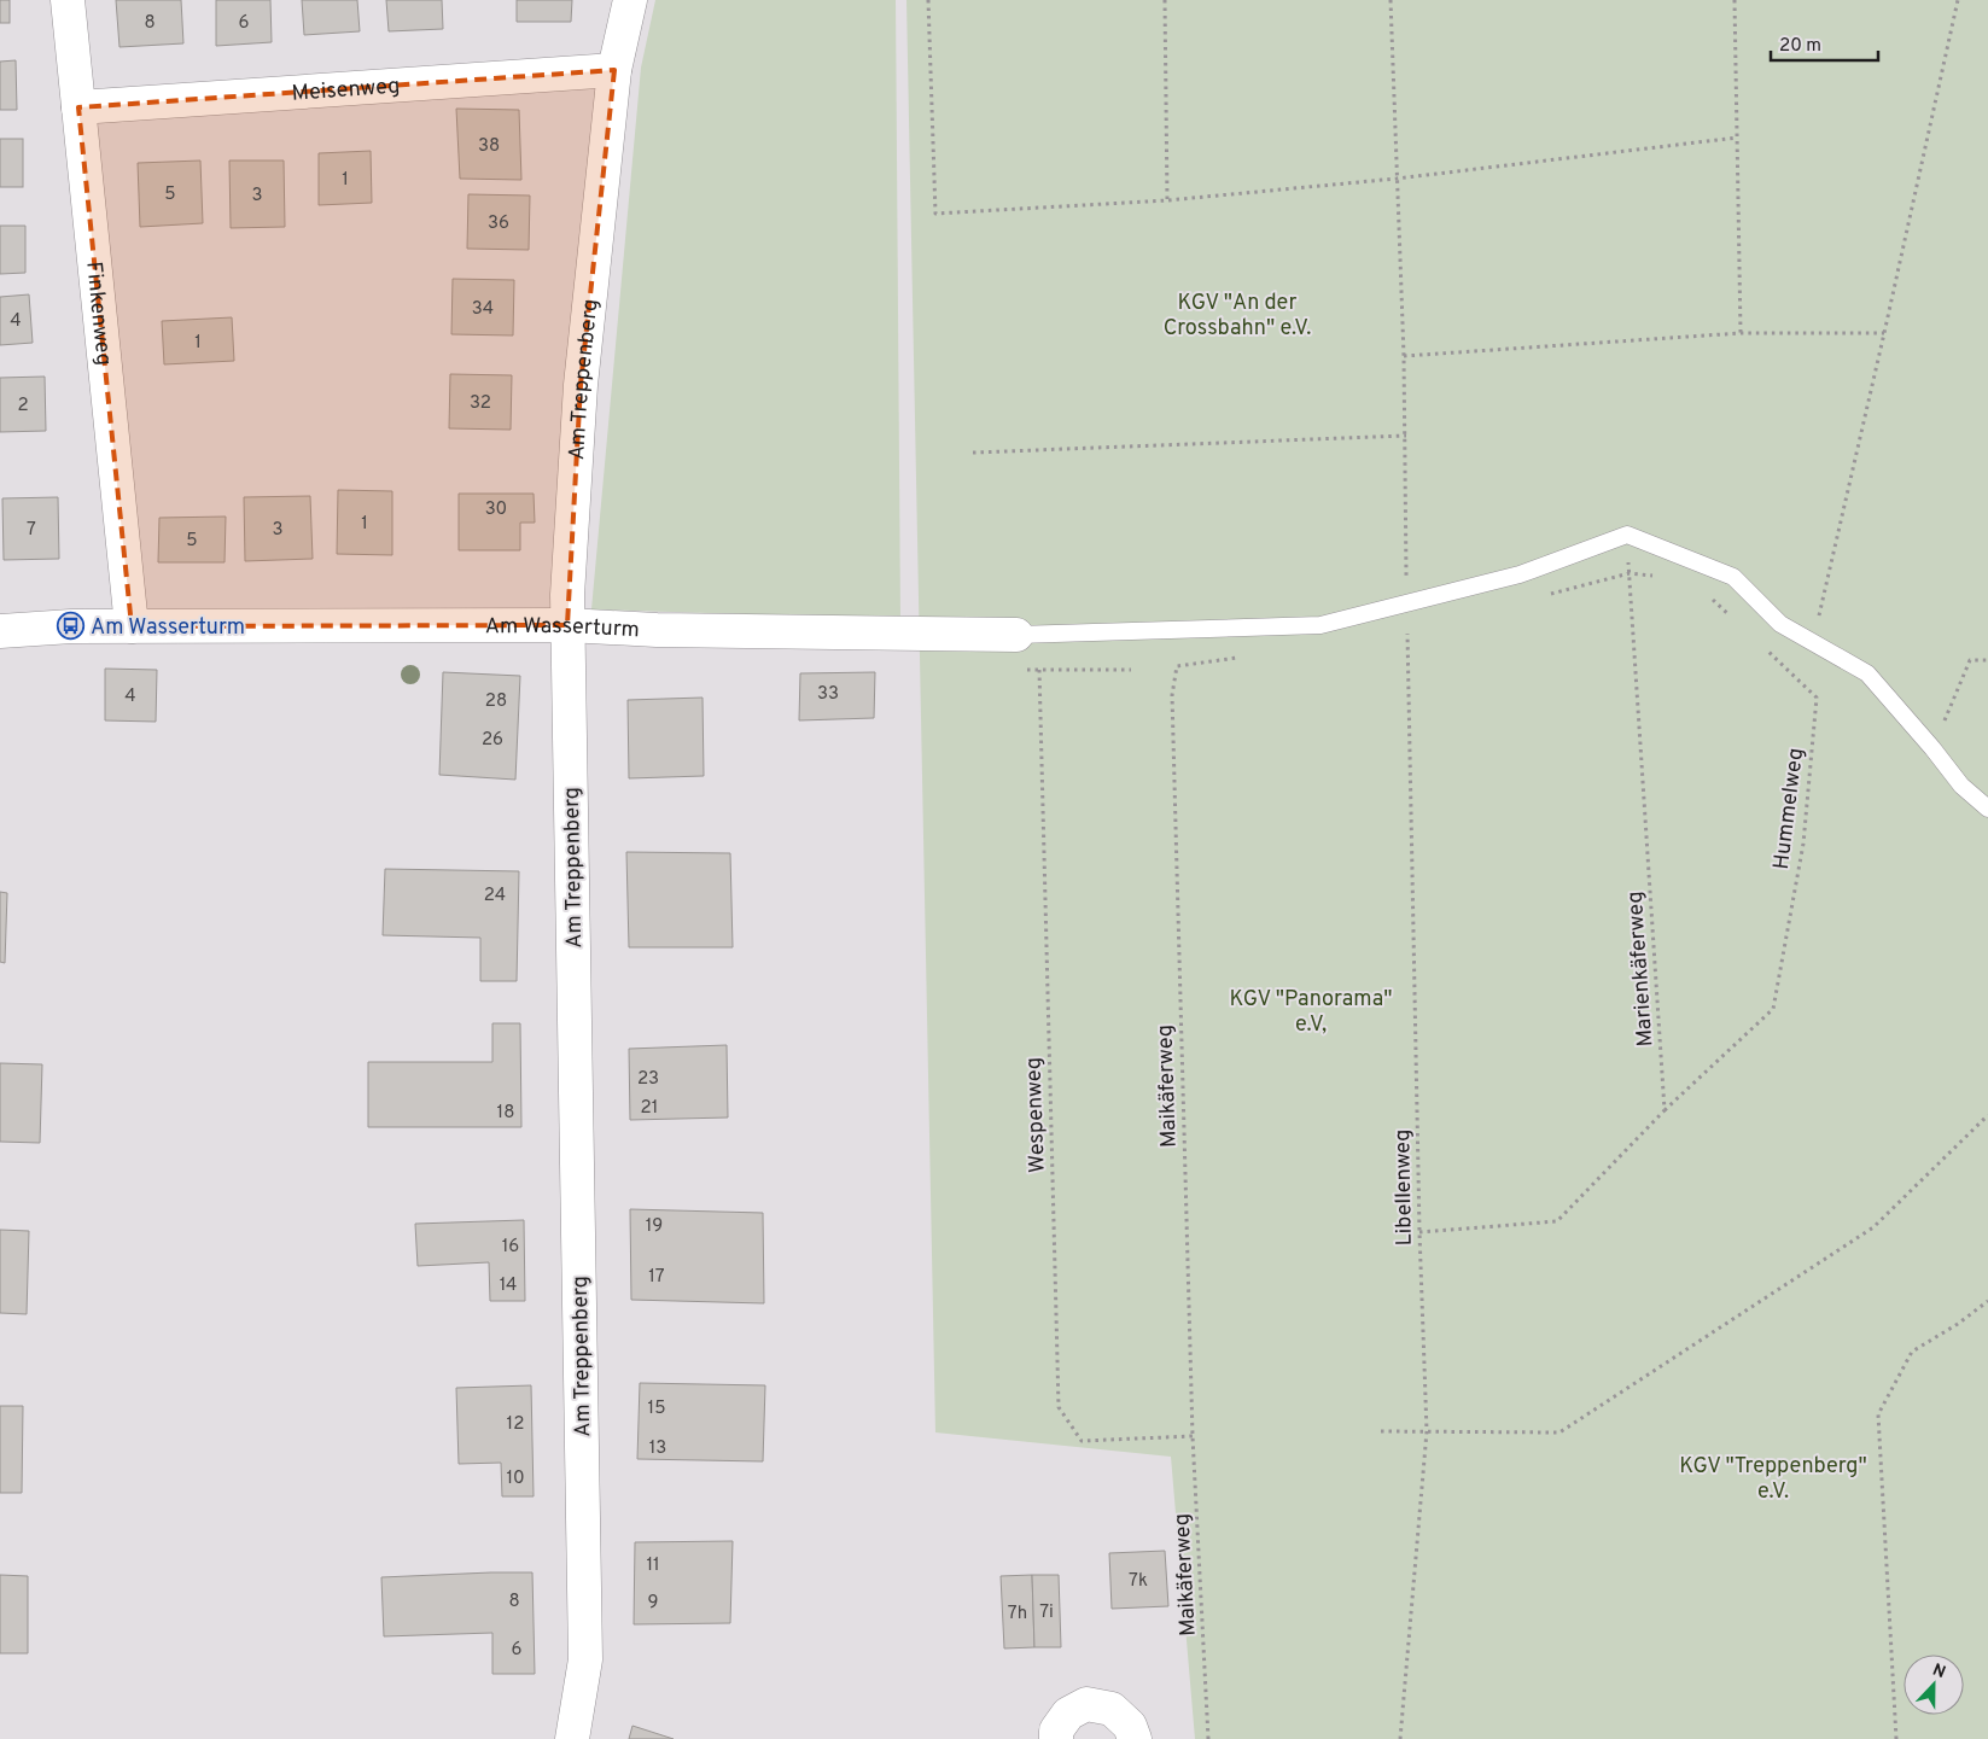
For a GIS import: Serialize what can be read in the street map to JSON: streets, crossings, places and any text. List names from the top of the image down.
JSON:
{
  "streets": {
    "street": [
      "Meisenweg",
      "Finkenweg",
      "Am Treppenberg",
      "Am Wasserturm"
    ],
    "path": [
      "Hummelweg",
      "Marienkäferweg",
      "Maikäferweg",
      "Wespenweg",
      "Libellenweg"
    ]
  },
  "crossings": [
    ["Meisenweg", "Finkenweg"],
    ["Meisenweg", "Am Treppenberg"],
    ["Finkenweg", "Am Wasserturm"],
    ["Am Treppenberg", "Am Wasserturm"],
    ["Hummelweg", "Marienkäferweg"],
    ["Maikäferweg", "Wespenweg"]
  ],
  "parks": ["KGV \"An der Crossbahn\" e.V.", "KGV \"Panorama\" e.V,", "KGV \"Treppenberg\" e.V."],
  "places": {
    "bus stop": ["Am Wasserturm"]
  },
  "house_numbers": [
    "8",
    "6",
    "38",
    "1",
    "5",
    "3",
    "36",
    "34",
    "4",
    "1",
    "32",
    "2",
    "30",
    "1",
    "7",
    "3",
    "5",
    "33",
    "4",
    "28",
    "26",
    "24",
    "23",
    "21",
    "18",
    "19",
    "16",
    "17",
    "14",
    "15",
    "12",
    "13",
    "10",
    "11",
    "7k",
    "8",
    "9",
    "7i",
    "7h",
    "6"
  ],
  "scale_bar": "20 m",
  "north": "top"
}
